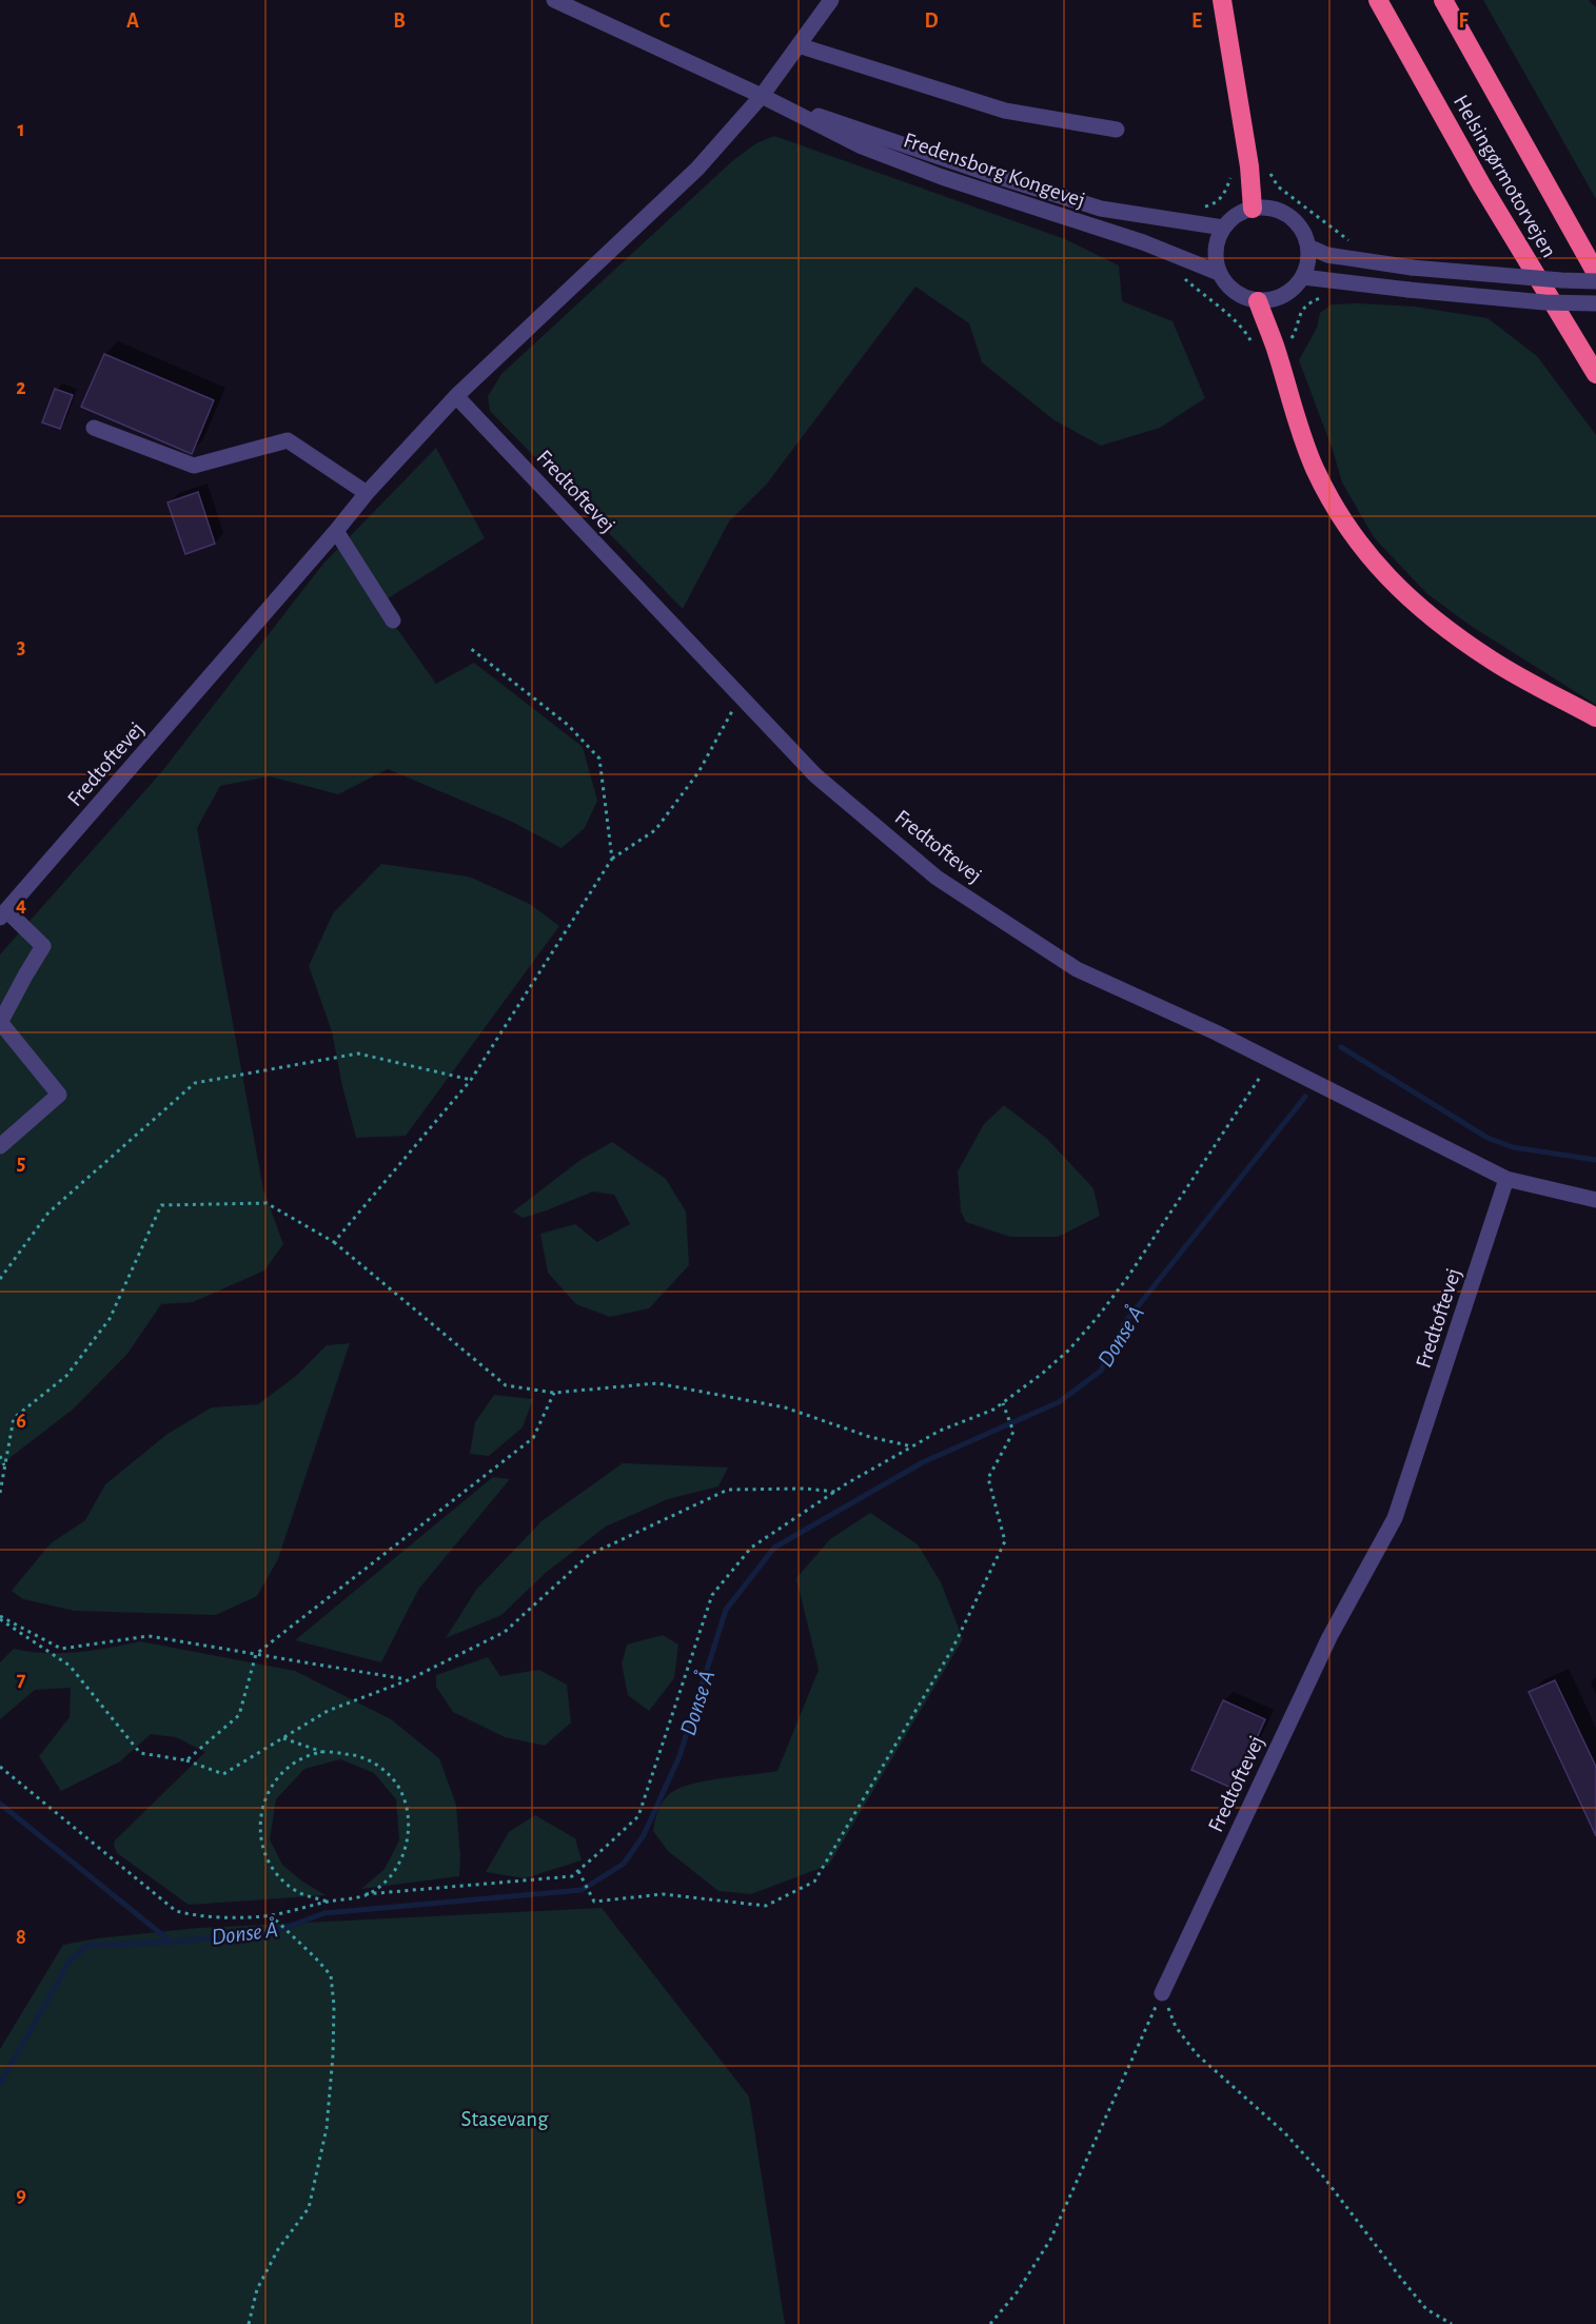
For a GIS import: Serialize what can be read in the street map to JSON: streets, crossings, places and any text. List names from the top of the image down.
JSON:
{
  "streets": {
    "highway": ["Helsingørmotorvejen"],
    "street": ["Fredensborg Kongevej", "Fredtoftevej"]
  },
  "crossings": [
    ["Fredensborg Kongevej", "Fredtoftevej"]
  ],
  "water": ["Donse Å"],
  "parks": ["Stasevang"],
  "grid": {
    "columns": [
      "A",
      "B",
      "C",
      "D",
      "E",
      "F"
    ],
    "rows": [
      "1",
      "2",
      "3",
      "4",
      "5",
      "6",
      "7",
      "8",
      "9"
    ]
  }
}
